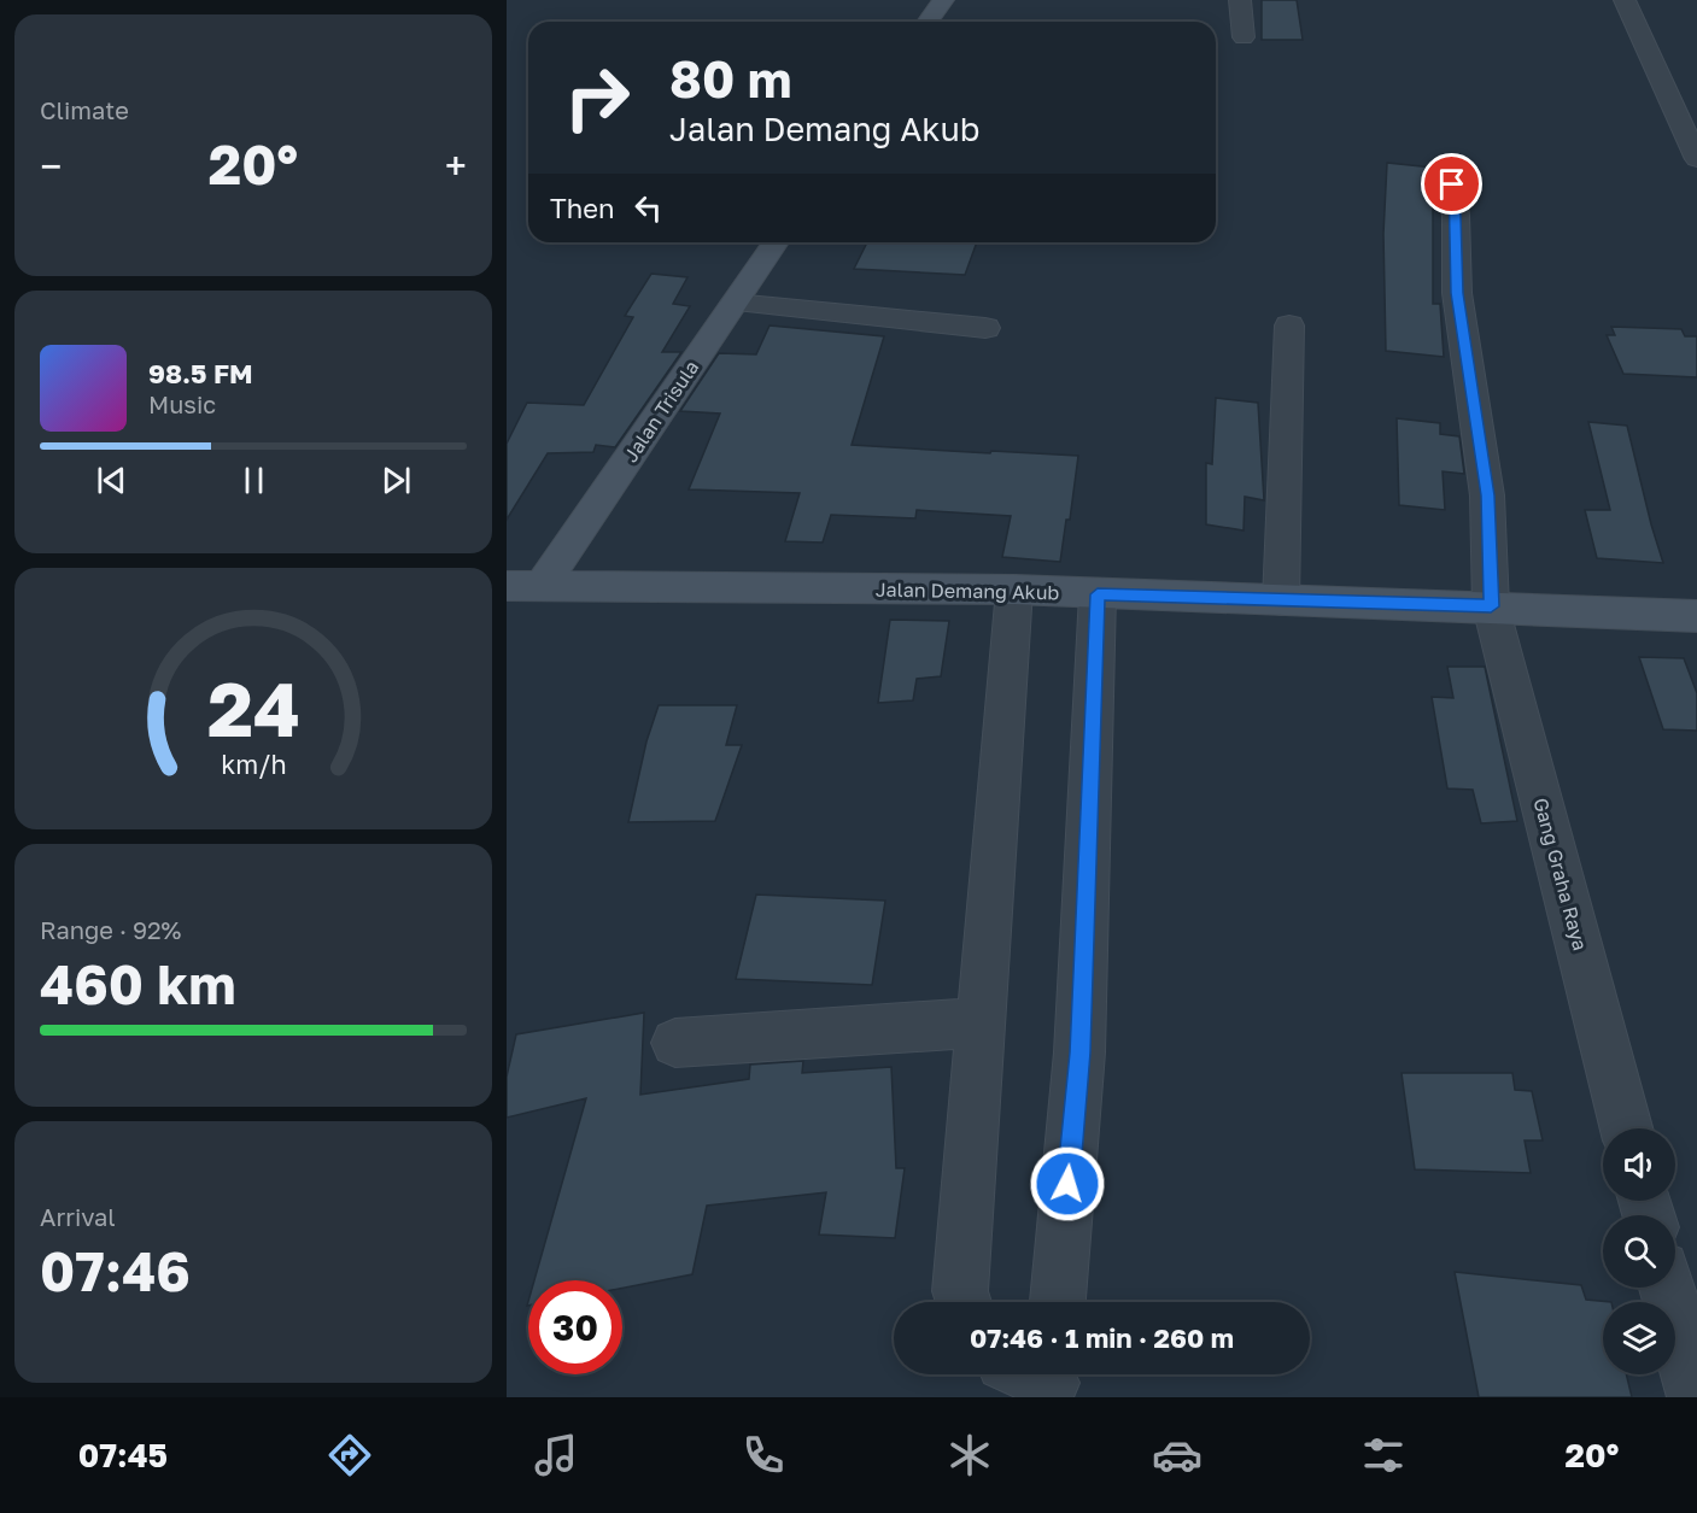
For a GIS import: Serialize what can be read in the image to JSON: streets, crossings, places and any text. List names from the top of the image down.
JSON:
{
  "streets": {
    "street": ["Jalan Trisula", "Jalan Demang Akub", "Gang Graha Raya"]
  },
  "crossings": [
    ["Jalan Trisula", "Jalan Demang Akub"],
    ["Jalan Demang Akub", "Gang Graha Raya"]
  ],
  "page": {
    "tile": [
      "Climate",
      ["Range · 92%", "460 km"],
      ["Arrival", "07:46"]
    ],
    "turn": ["80 m", "Jalan Demang Akub"],
    "heat": ["−", "20°", "+"],
    "then": "Then",
    "song": ["98.5 FM", "Music"],
    "limit": "30",
    "trip": "07:46 · 1 min · 260 m",
    "tabs": ["07:45", "20°"],
    "gauge": ["24", "km/h"]
  }
}
